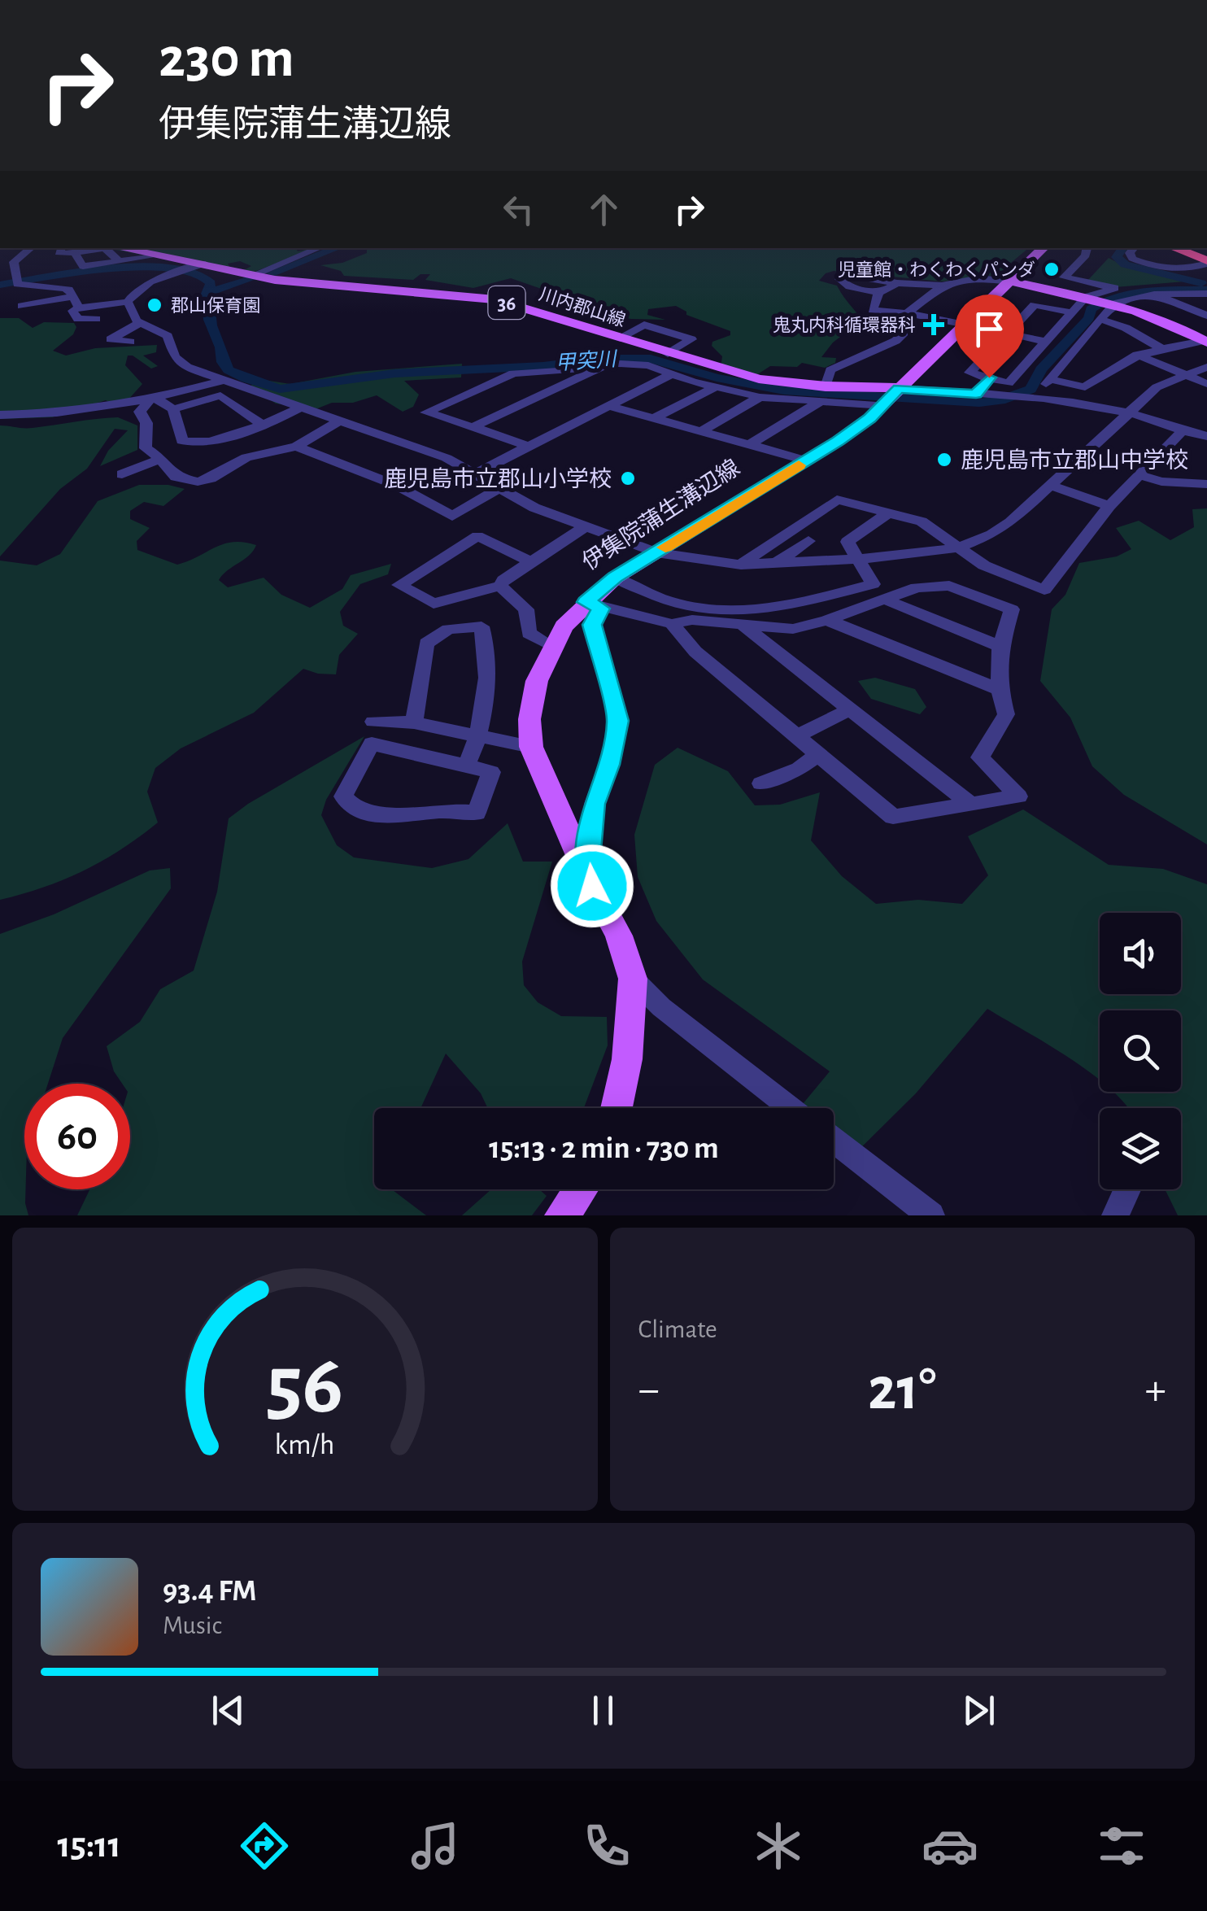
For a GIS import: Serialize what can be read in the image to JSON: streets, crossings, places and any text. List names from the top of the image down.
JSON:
{
  "streets": {
    "main road": ["36", "川内郡山線", "伊集院蒲生溝辺線"]
  },
  "crossings": [
    ["川内郡山線", "伊集院蒲生溝辺線"]
  ],
  "water": ["甲突川"],
  "places": {
    "other": [
      "児童館・わくわくパンダ",
      "郡山保育園",
      "鹿児島市立郡山中学校",
      "鹿児島市立郡山小学校"
    ],
    "health": ["鬼丸内科循環器科"]
  },
  "page": {
    "turn": ["230 m", "伊集院蒲生溝辺線"],
    "limit": "60",
    "trip": "15:13 · 2 min · 730 m",
    "tile": "Climate",
    "heat": ["−", "21°", "+"],
    "song": ["93.4 FM", "Music"],
    "tabs": "15:11",
    "gauge": ["56", "km/h"]
  }
}
